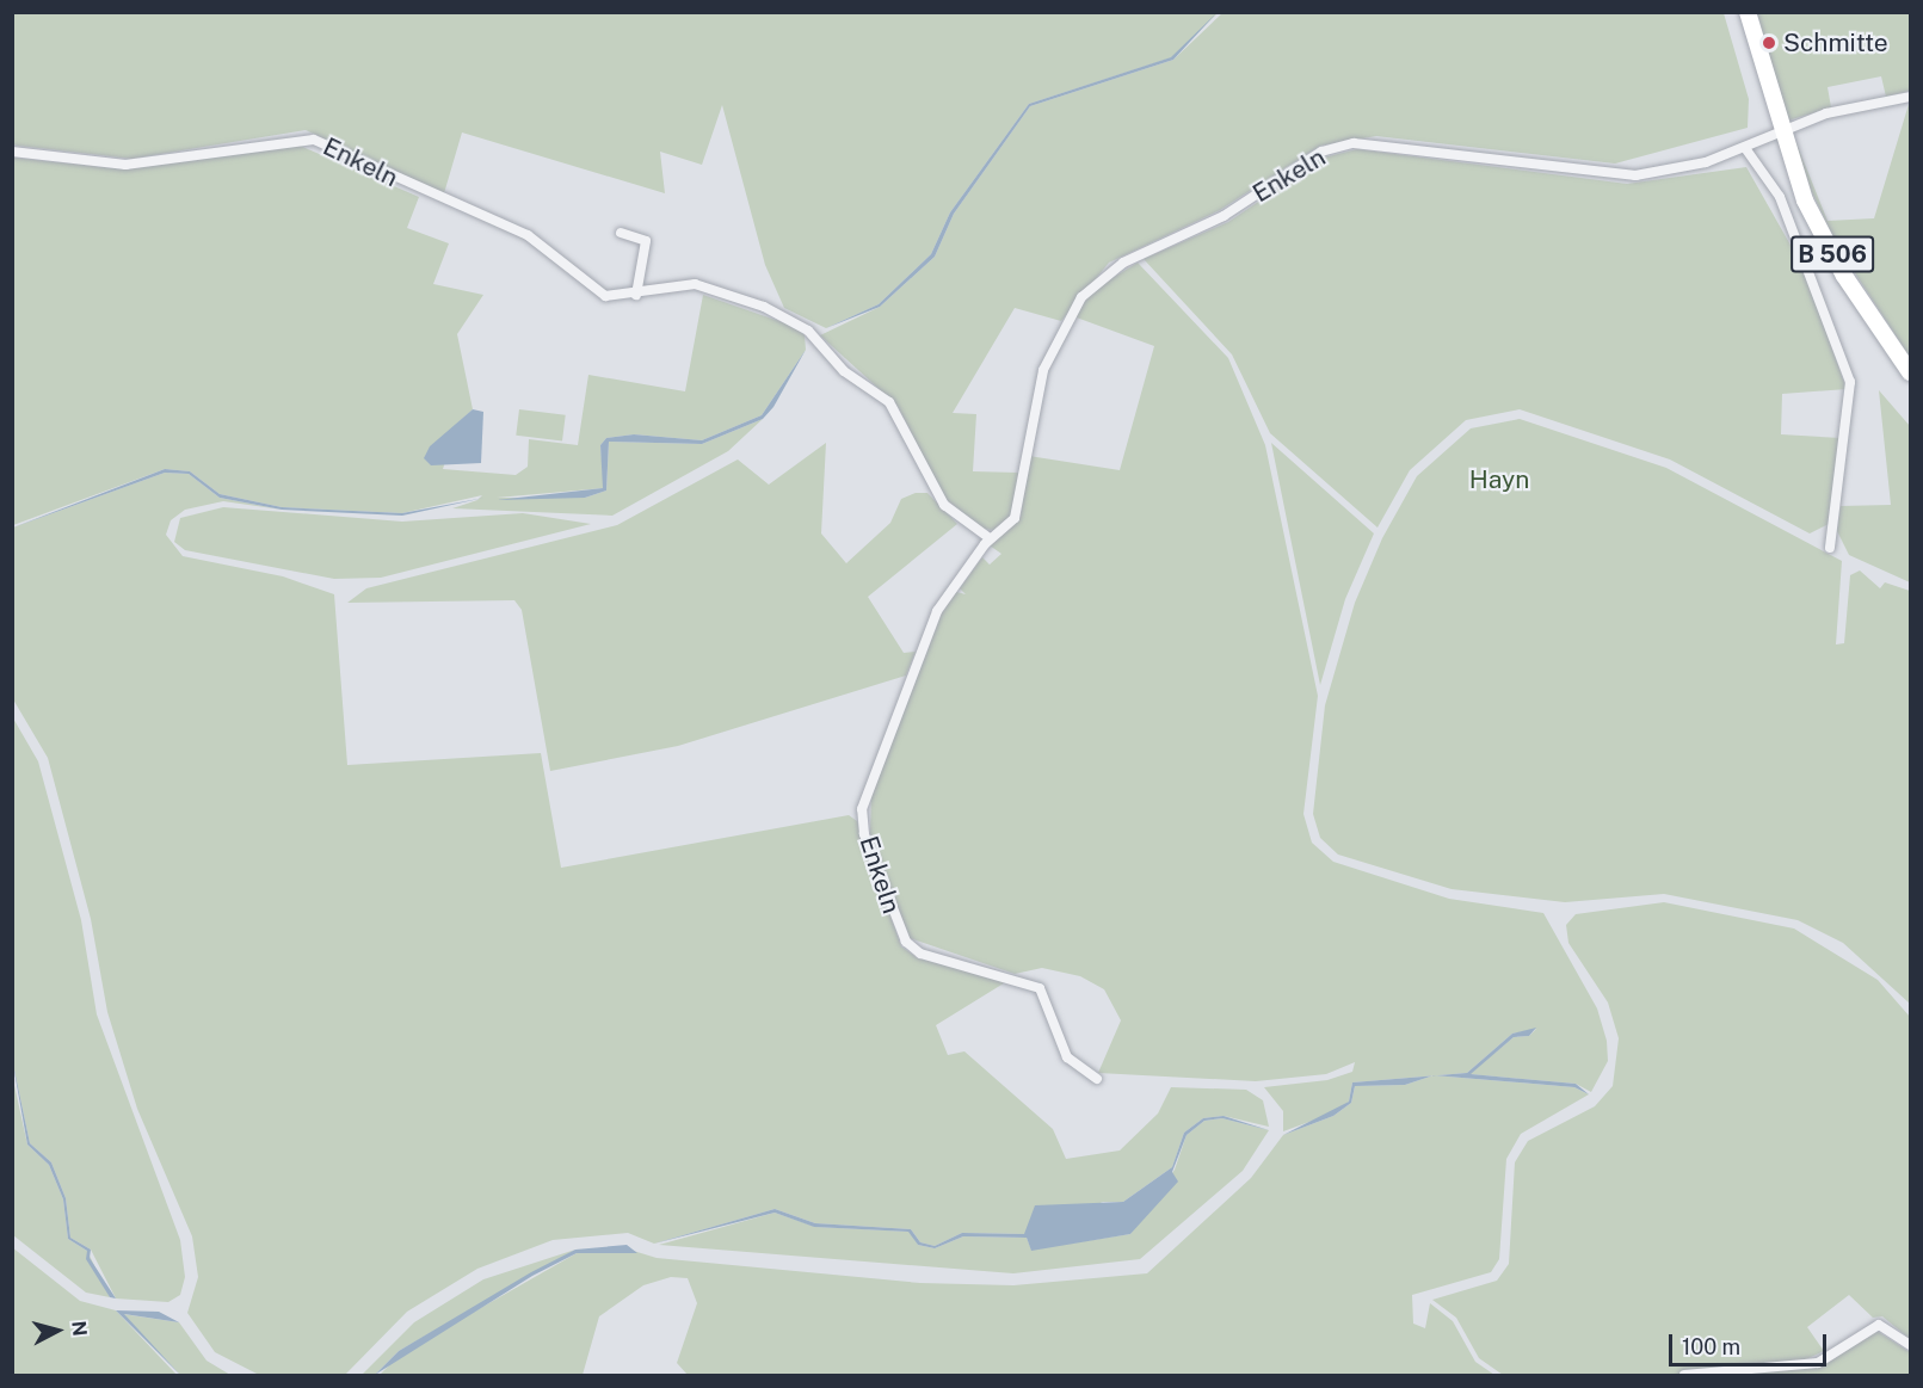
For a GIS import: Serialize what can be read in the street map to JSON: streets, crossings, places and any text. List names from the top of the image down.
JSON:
{
  "streets": {
    "main road": ["B 506"],
    "street": ["Enkeln"]
  },
  "crossings": [
    ["Enkeln", "B 506"]
  ],
  "parks": ["Hayn"],
  "places": ["Schmitte"],
  "scale_bar": "100 m",
  "north": "right"
}
